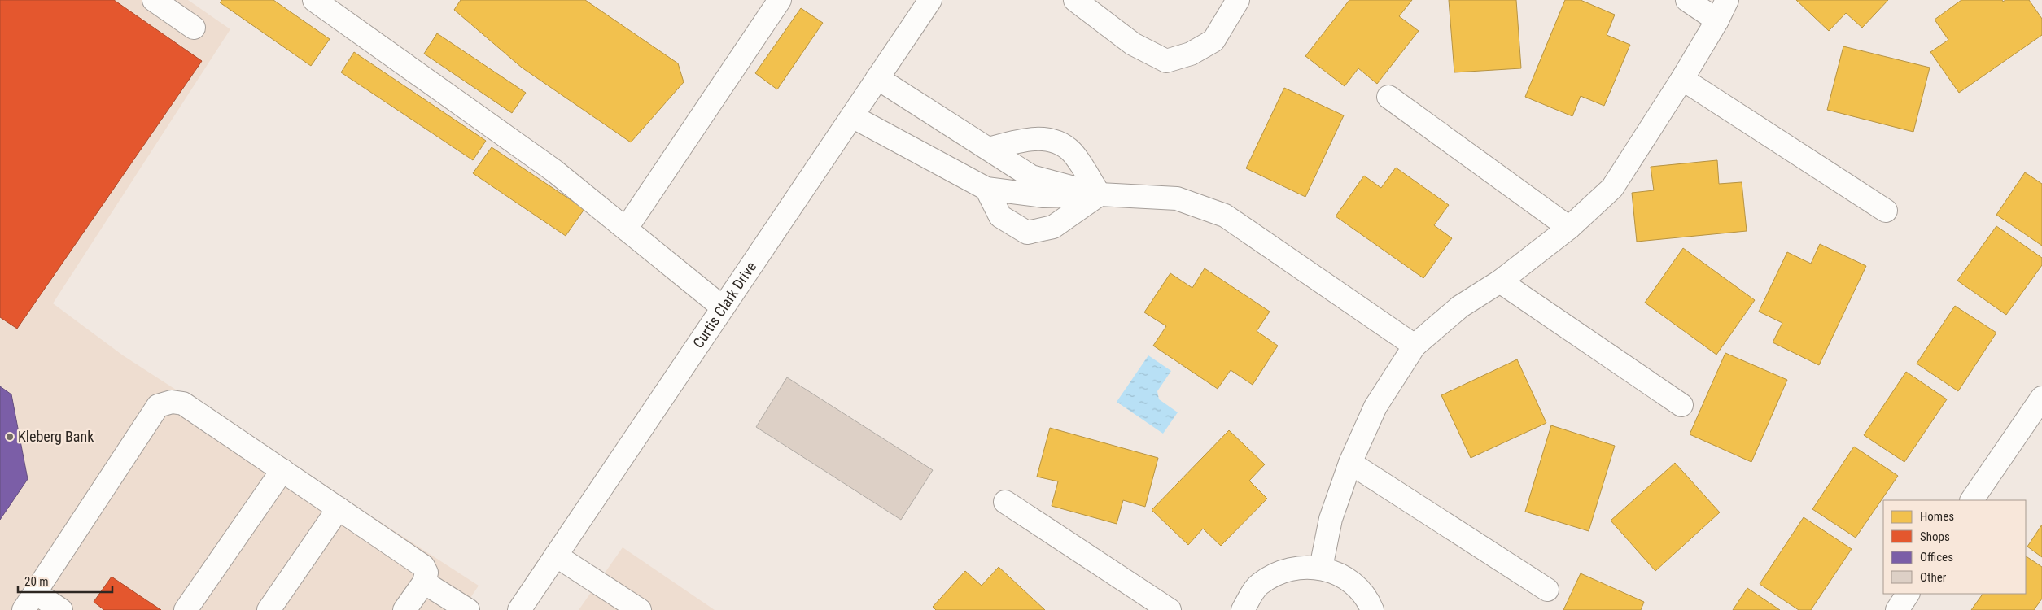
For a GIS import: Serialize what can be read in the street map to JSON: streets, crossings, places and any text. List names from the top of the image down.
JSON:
{
  "streets": {
    "street": ["Curtis Clark Drive"]
  },
  "places": ["Kleberg Bank"],
  "legend": [
    "Homes",
    "Shops",
    "Offices",
    "Other"
  ],
  "scale_bar": "20 m"
}
